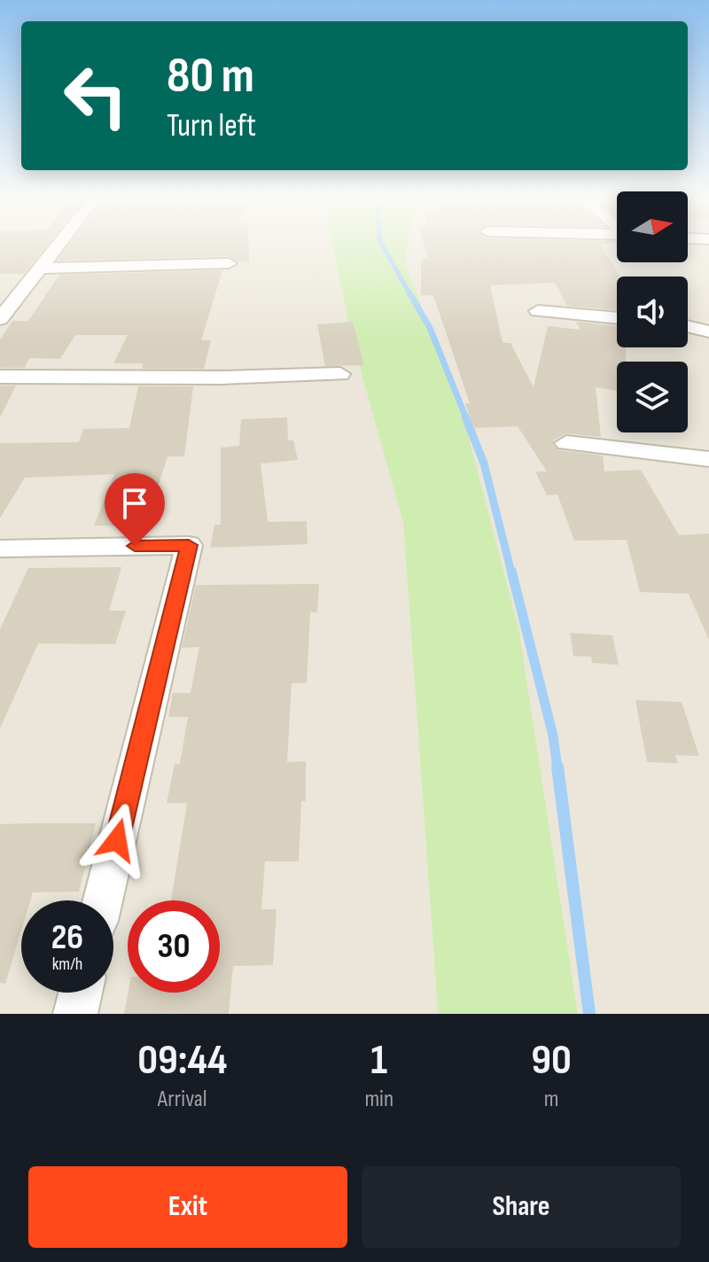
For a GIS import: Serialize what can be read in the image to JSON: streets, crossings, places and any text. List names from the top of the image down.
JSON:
{
  "north": "right",
  "page": {
    "turn": ["80 m", "Turn left"],
    "speed": "26 km/h",
    "limit": "30",
    "eta": [
      "09:44",
      "Arrival",
      "1",
      "min",
      "90",
      "m"
    ],
    "buttons": ["Exit", "Share"]
  }
}
